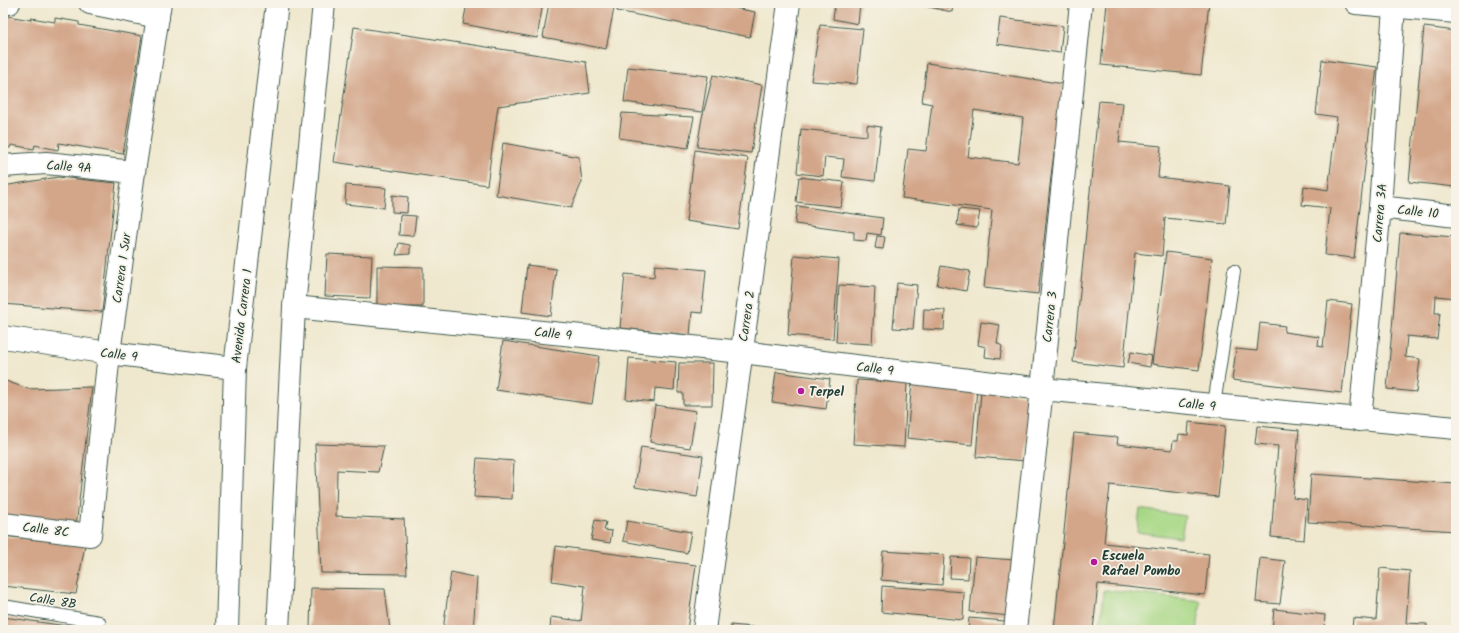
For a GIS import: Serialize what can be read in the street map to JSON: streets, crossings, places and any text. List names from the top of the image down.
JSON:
{
  "streets": {
    "street": [
      "Calle 9A",
      "Calle 10",
      "Carrera 3A",
      "Carrera 1 Sur",
      "Avenida Carrera 1",
      "Carrera 2",
      "Carrera 3",
      "Calle 9",
      "Calle 8C"
    ],
    "lane": ["Calle 8B"]
  },
  "crossings": [
    ["Calle 9A", "Carrera 1 Sur"],
    ["Calle 10", "Carrera 3A"],
    ["Carrera 3A", "Calle 9"],
    ["Carrera 1 Sur", "Calle 9"],
    ["Carrera 1 Sur", "Calle 8C"],
    ["Avenida Carrera 1", "Calle 9"],
    ["Carrera 2", "Calle 9"],
    ["Carrera 3", "Calle 9"]
  ],
  "places": ["Terpel", "Escuela Rafael Pombo"]
}
